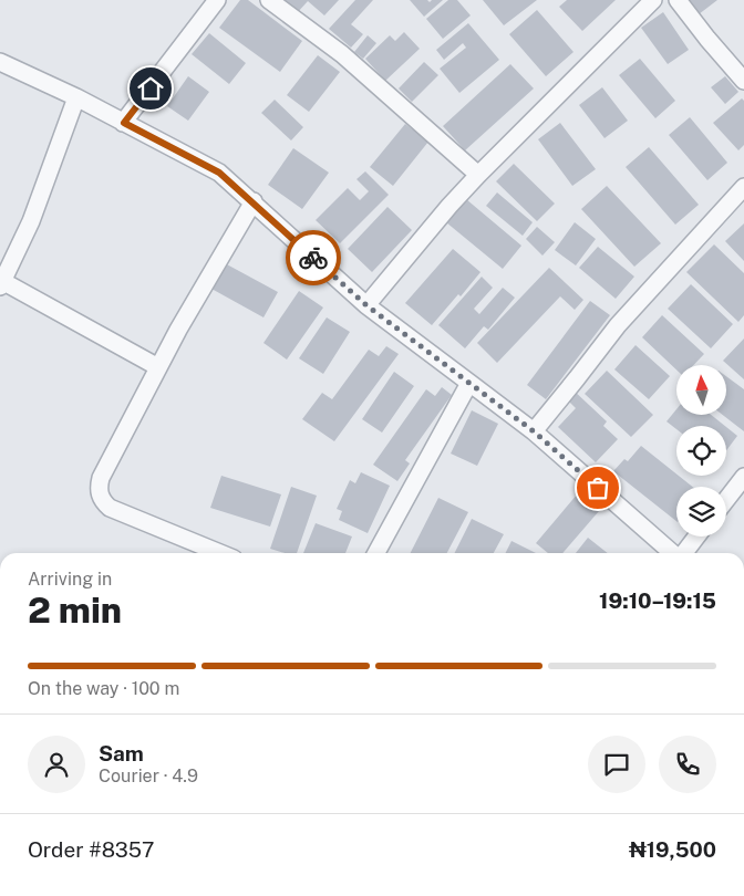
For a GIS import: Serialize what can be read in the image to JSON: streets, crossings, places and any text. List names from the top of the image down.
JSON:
{
  "north": "top",
  "page": {
    "heading": ["2 min", "Arriving in", "19:10–19:15"],
    "panel": [
      "Sam",
      "Courier · 4.9",
      "Order #8357",
      "₦19,500"
    ],
    "bar": "On the way · 100 m"
  }
}
